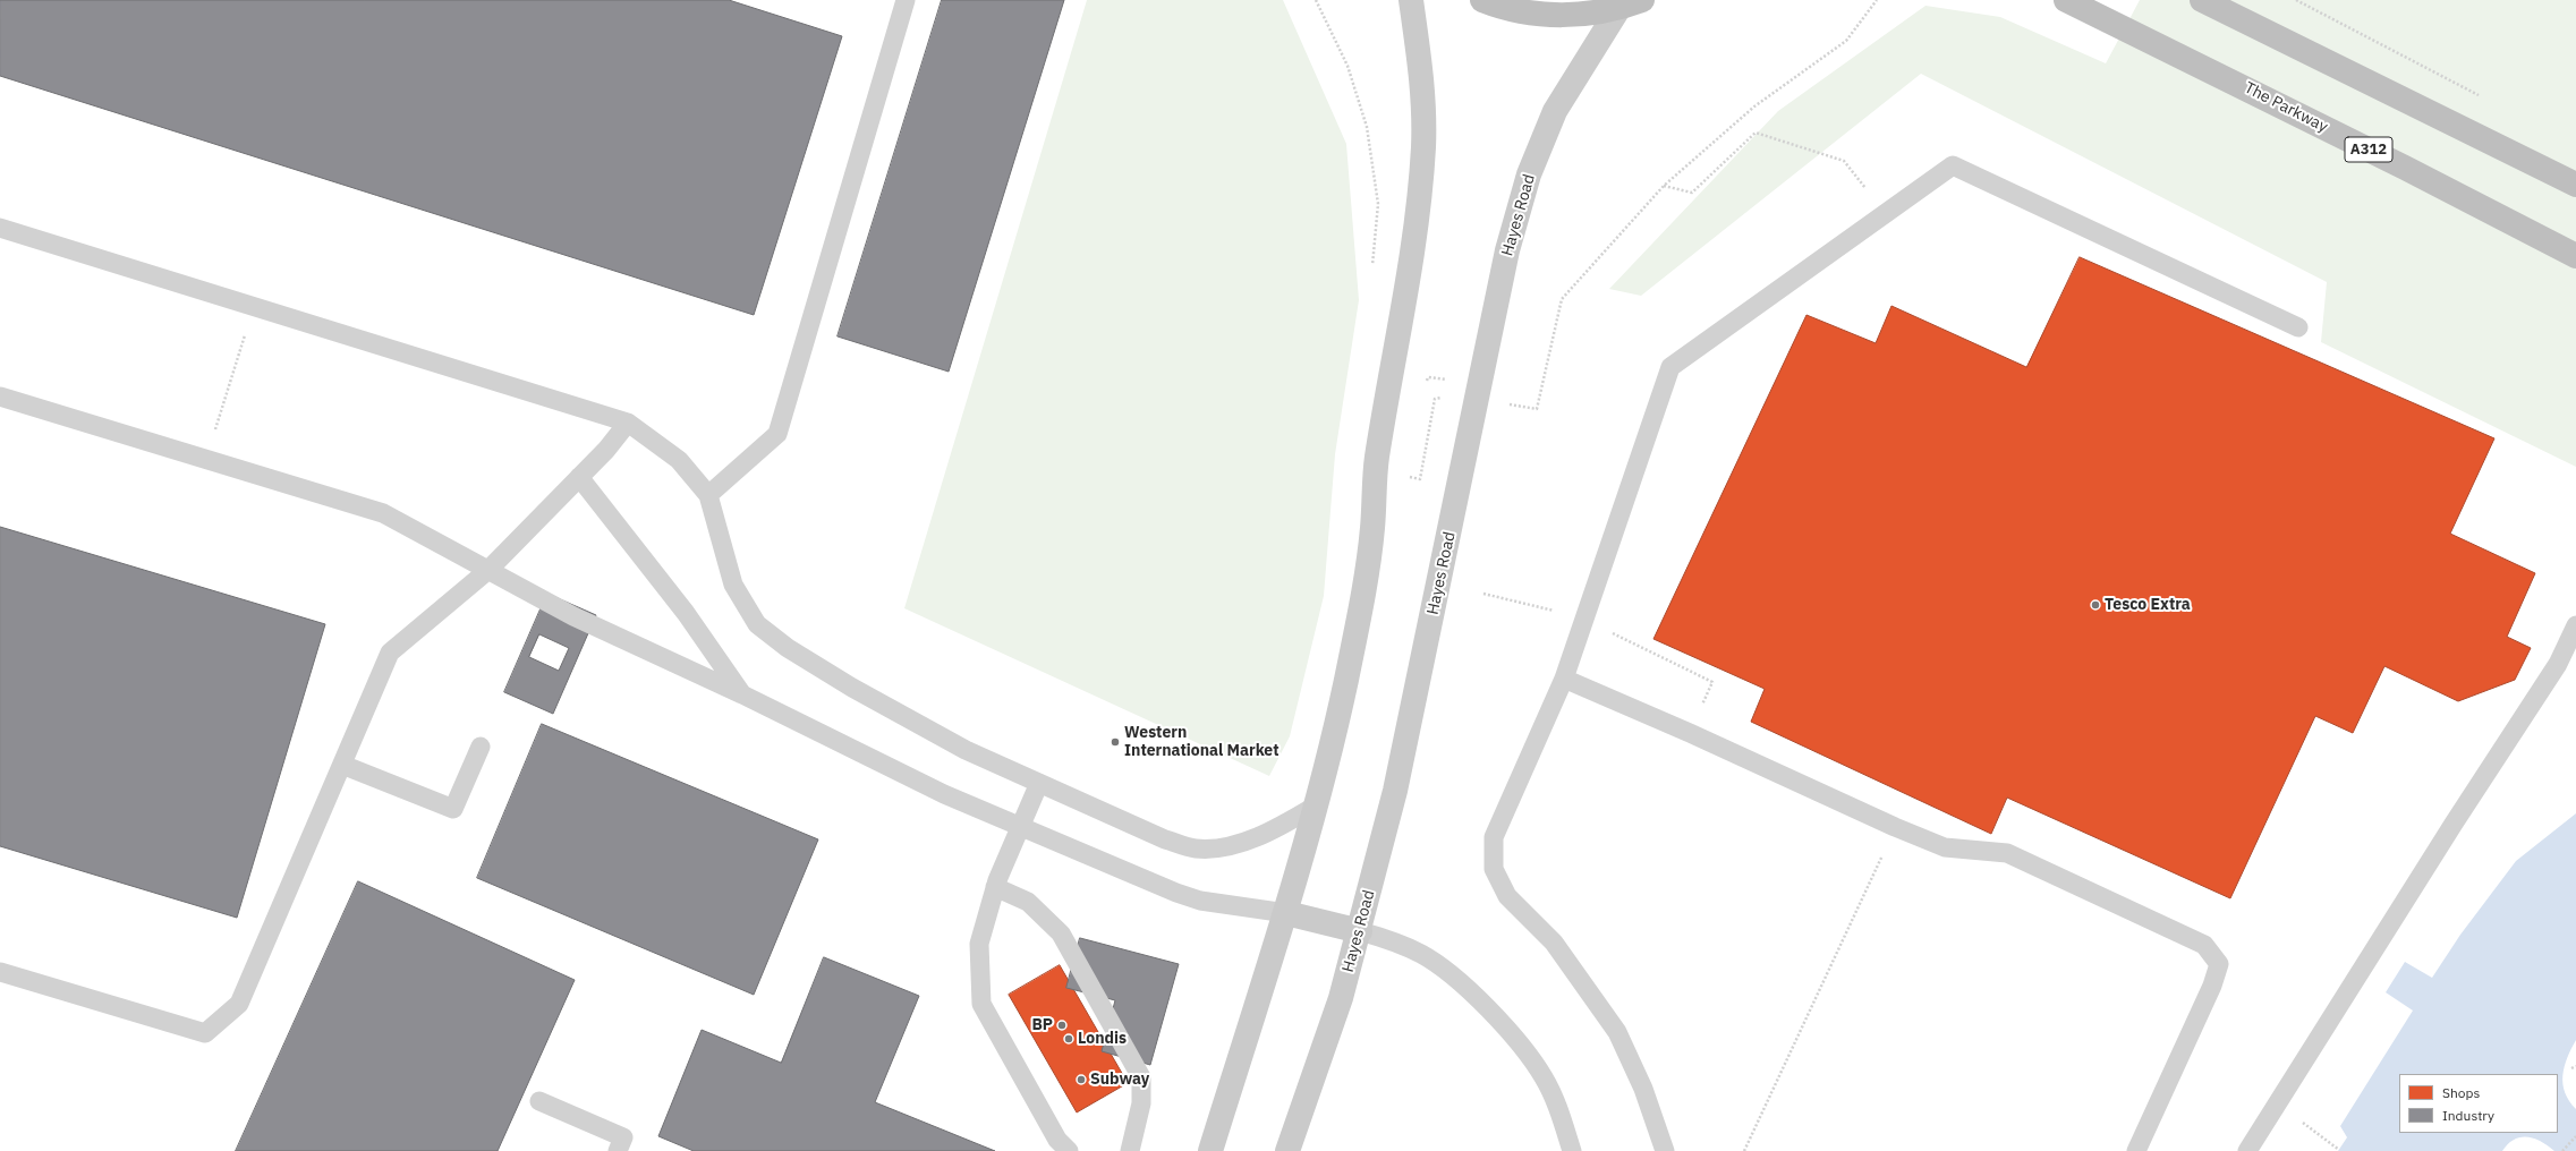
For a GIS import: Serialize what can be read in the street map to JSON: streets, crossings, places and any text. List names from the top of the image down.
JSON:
{
  "streets": {
    "highway": ["The Parkway", "A312"],
    "street": ["Hayes Road"]
  },
  "places": [
    "Tesco Extra",
    "Western International Market",
    "BP",
    "Londis",
    "Subway"
  ],
  "legend": ["Shops", "Industry"]
}
